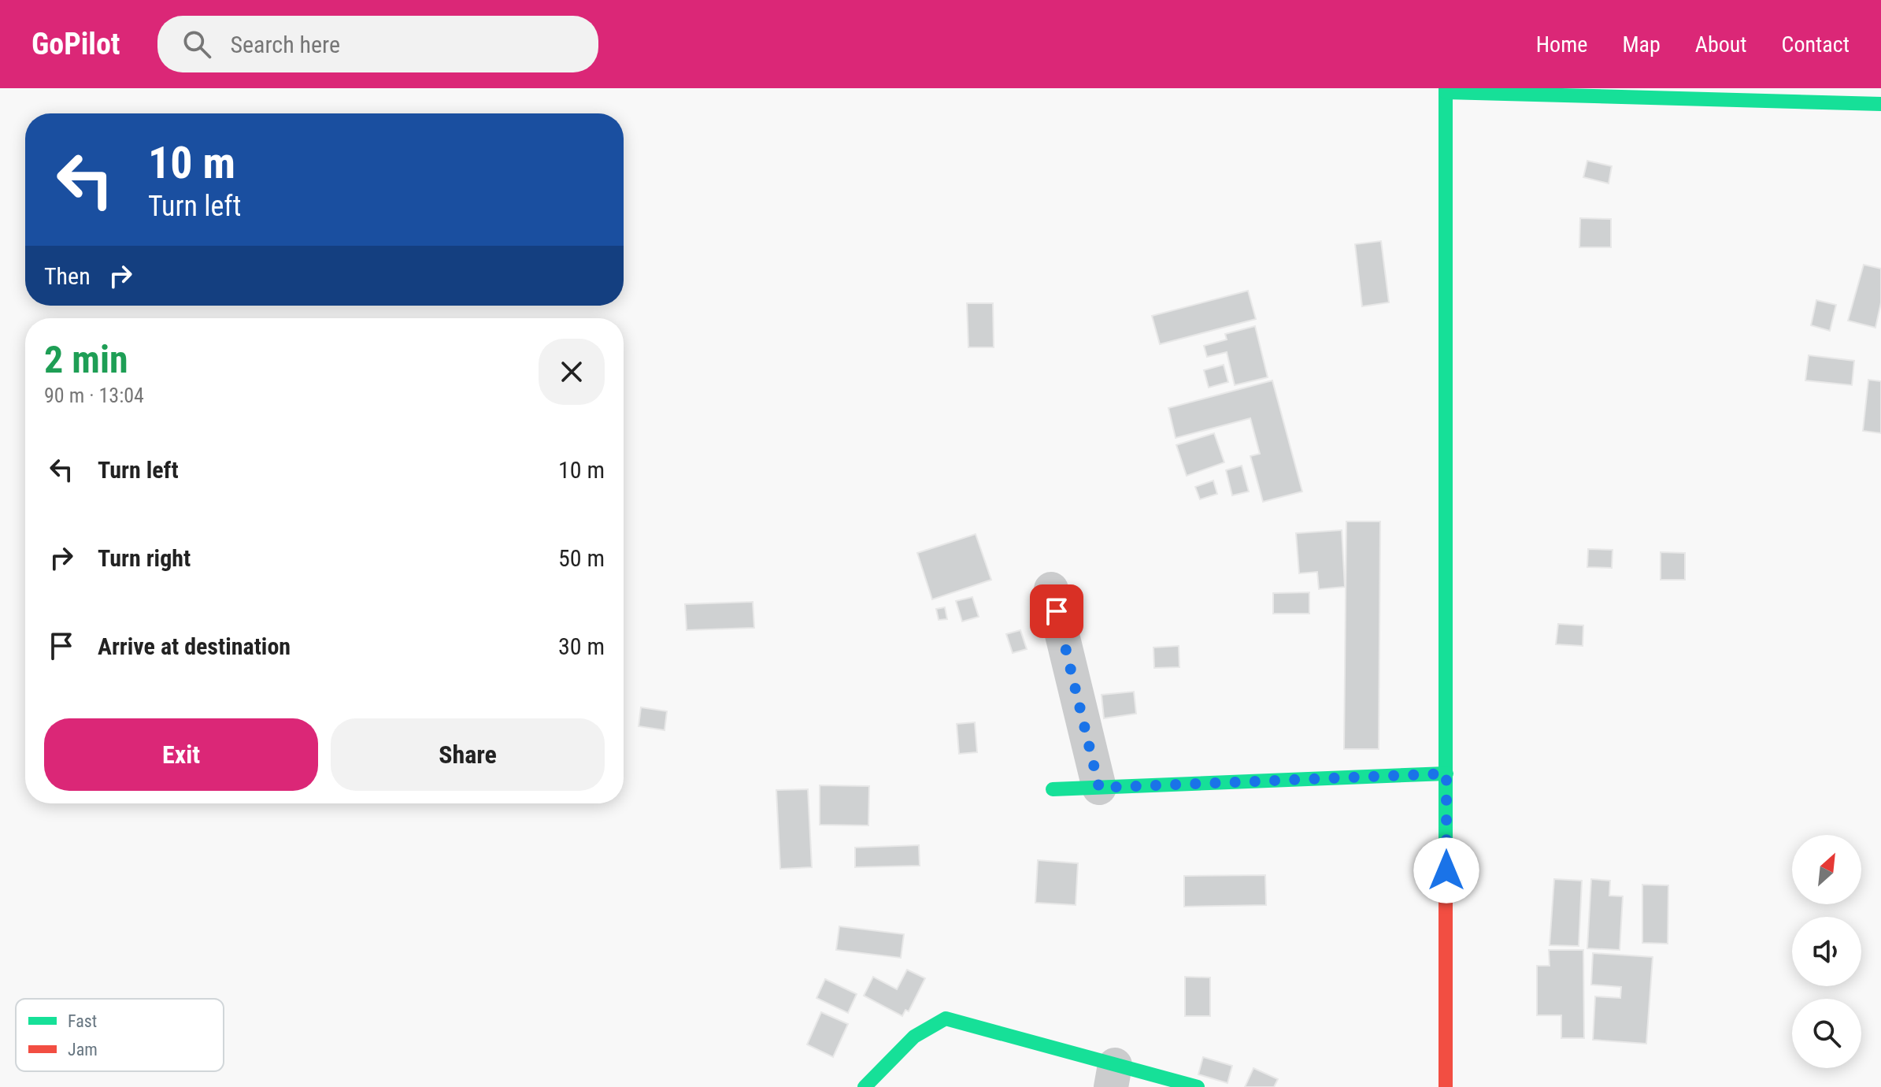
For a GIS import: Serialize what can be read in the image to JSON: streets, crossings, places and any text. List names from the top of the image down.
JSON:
{
  "legend": ["Fast", "Jam"],
  "north": "top right",
  "page": {
    "header": "GoPilot",
    "search": "Search here",
    "nav": [
      "Home",
      "Map",
      "About",
      "Contact"
    ],
    "turn": ["10 m", "Turn left"],
    "then": "Then",
    "heading": ["2 min", "90 m · 13:04"],
    "list": [
      {
        "name": "Turn left",
        "value": "10 m"
      },
      {
        "name": "Turn right",
        "value": "50 m"
      },
      {
        "name": "Arrive at destination",
        "value": "30 m"
      }
    ],
    "buttons": ["Exit", "Share"]
  }
}
